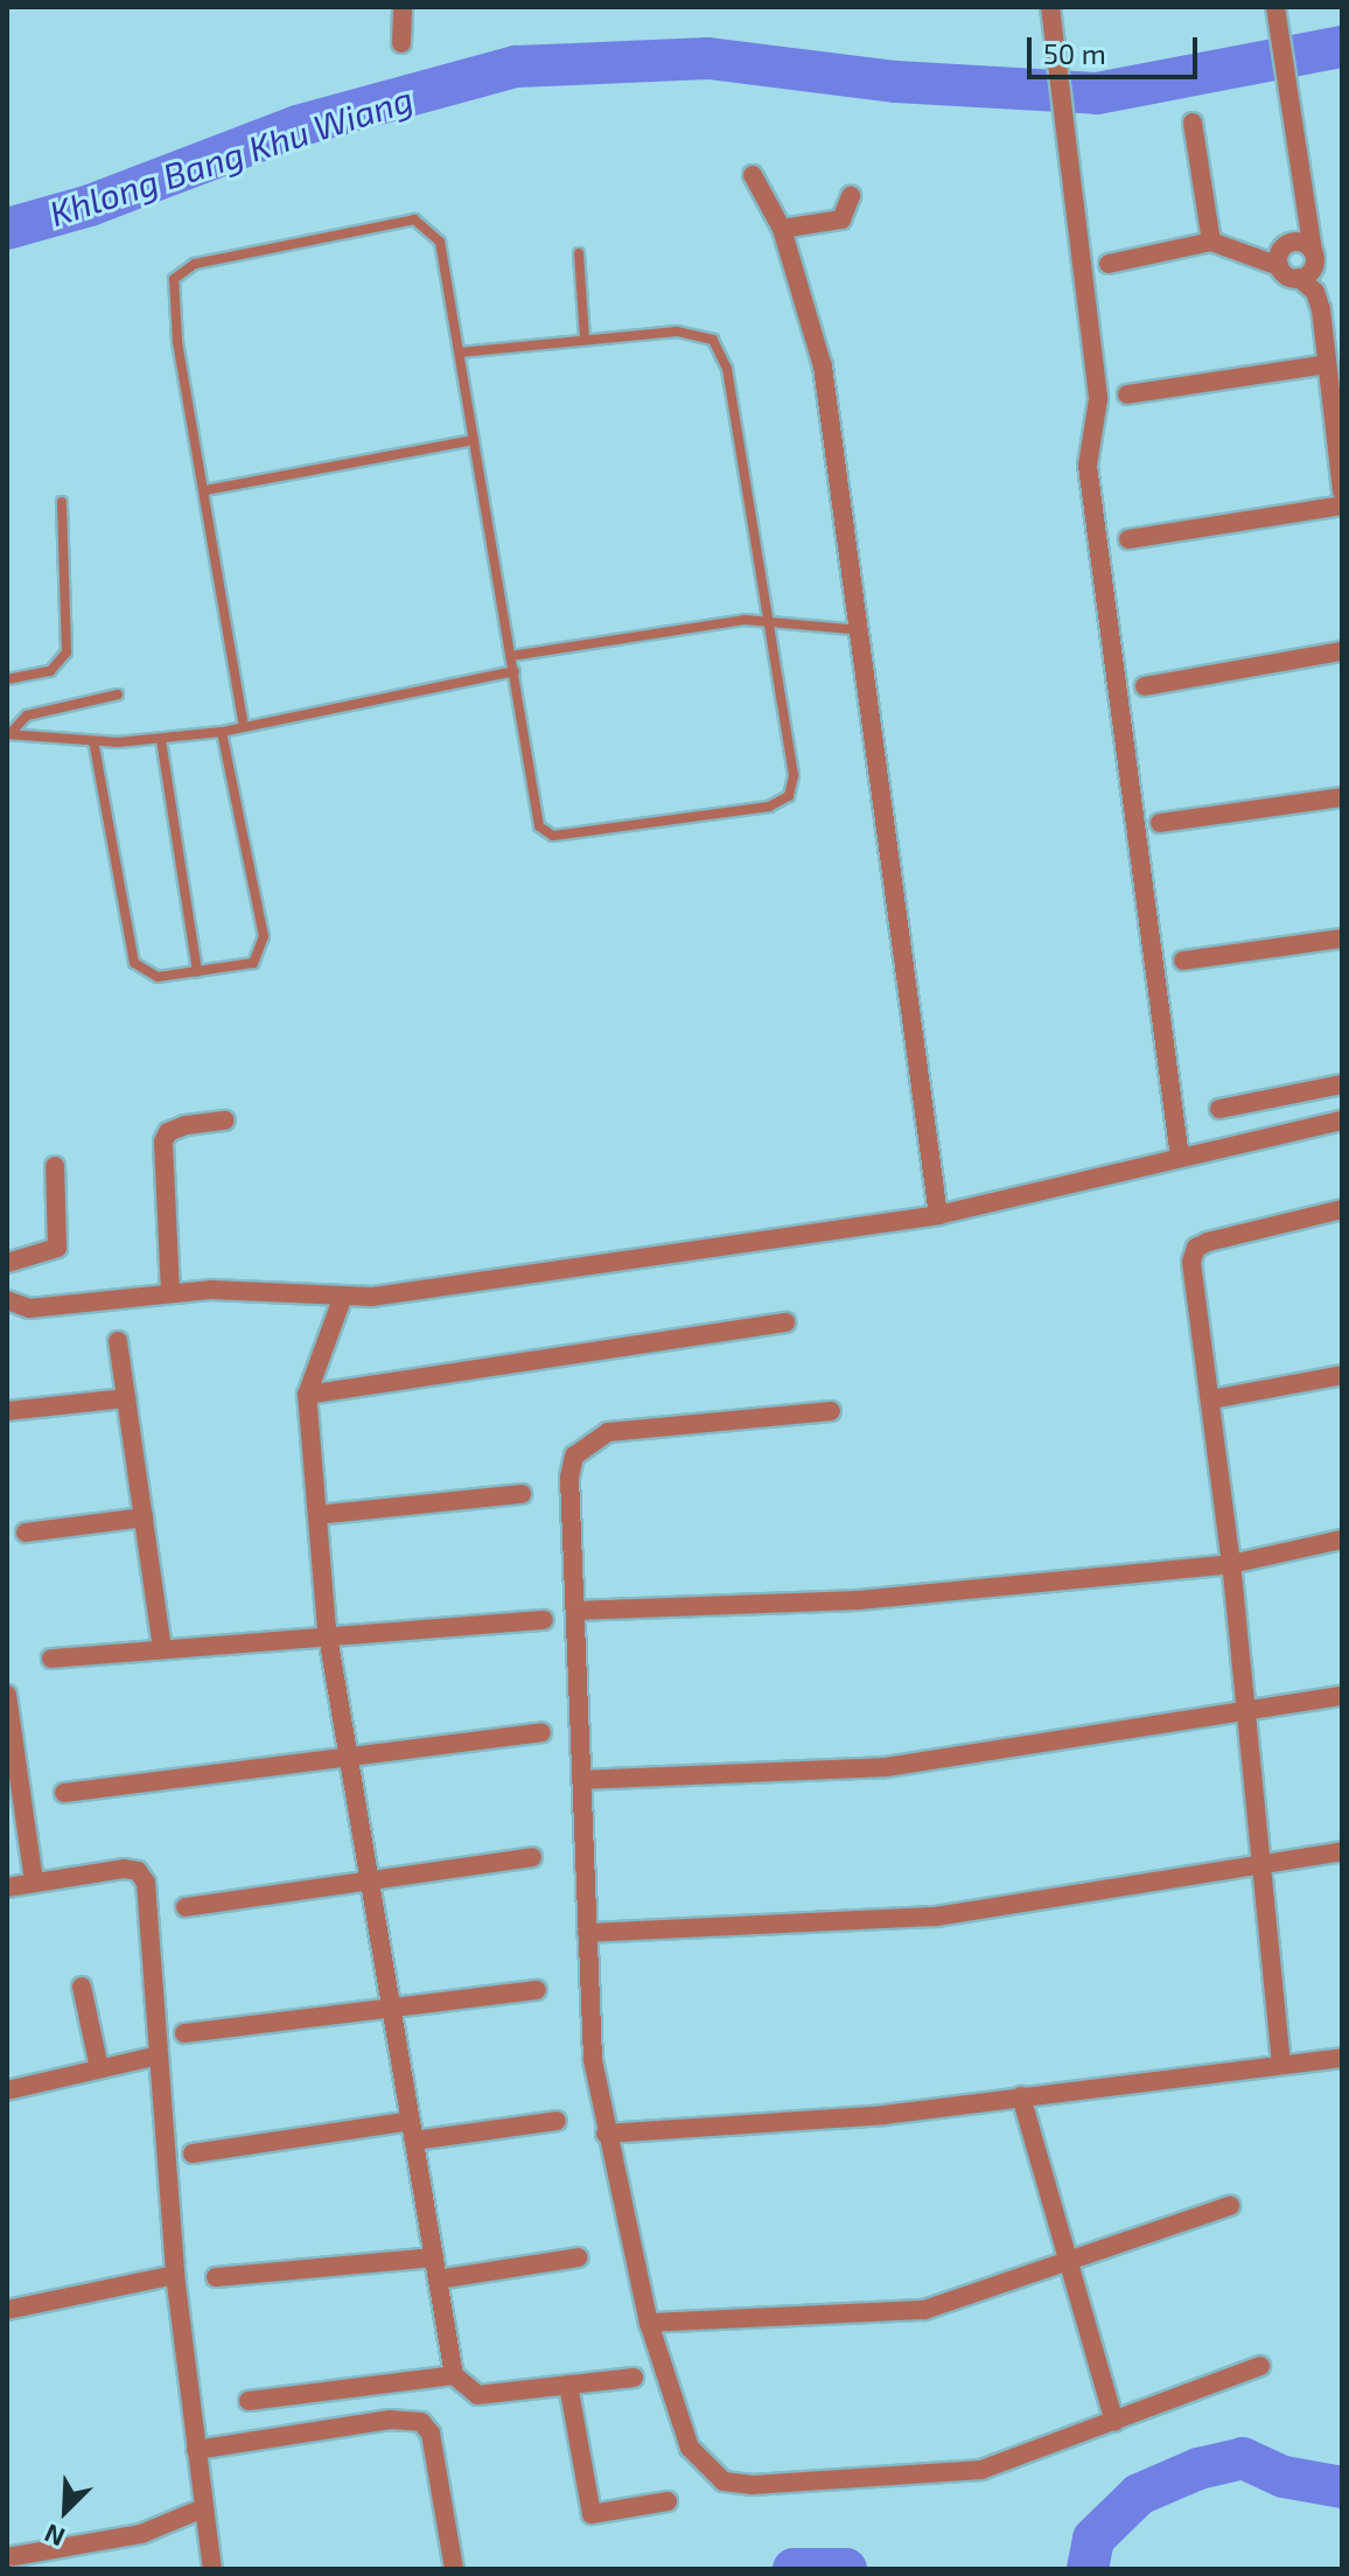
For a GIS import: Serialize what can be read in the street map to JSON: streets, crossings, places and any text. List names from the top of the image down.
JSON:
{
  "water": ["Khlong Bang Khu Wiang"],
  "scale_bar": "50 m",
  "north": "bottom left"
}
